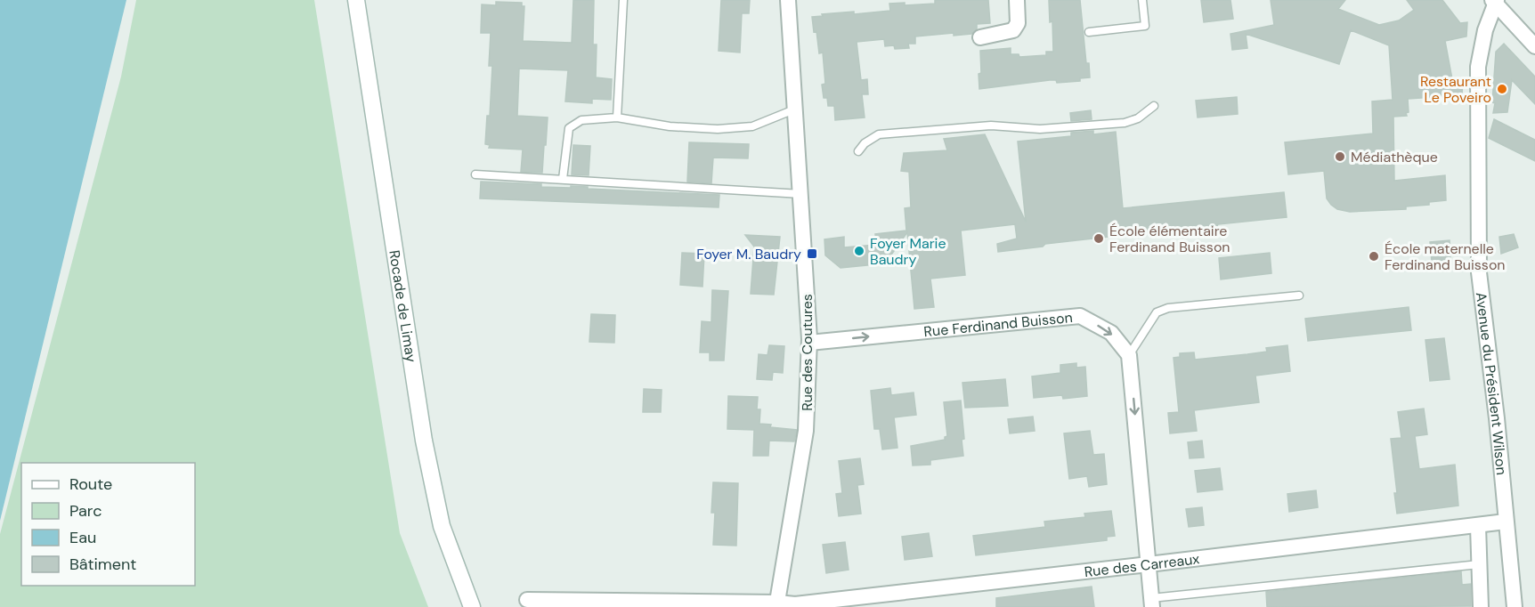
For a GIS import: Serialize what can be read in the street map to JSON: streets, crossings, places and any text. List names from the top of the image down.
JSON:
{
  "streets": {
    "main road": ["Rocade de Limay"],
    "street": [
      "Rue Ferdinand Buisson",
      "Rue des Coutures",
      "Avenue du Président Wilson",
      "Rue des Carreaux"
    ]
  },
  "crossings": [
    ["Rue Ferdinand Buisson", "Rue des Coutures"],
    ["Rue des Coutures", "Rue des Carreaux"],
    ["Avenue du Président Wilson", "Rue des Carreaux"]
  ],
  "one_way": ["Rue Ferdinand Buisson"],
  "places": {
    "other": [
      "Restaurant Le Poveiro",
      "Médiathèque",
      "École élémentaire Ferdinand Buisson",
      "Foyer Marie Baudry",
      "École maternelle Ferdinand Buisson"
    ],
    "transit": ["Foyer M. Baudry"]
  },
  "legend": [
    "Route",
    "Parc",
    "Eau",
    "Bâtiment"
  ]
}
